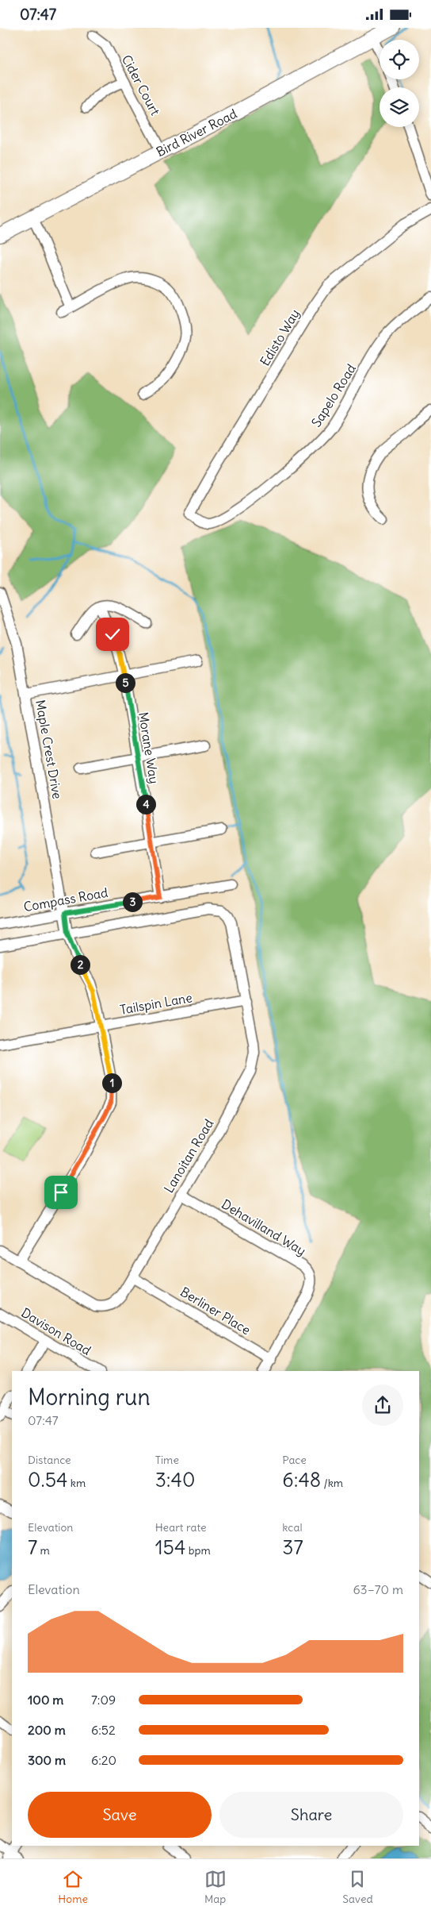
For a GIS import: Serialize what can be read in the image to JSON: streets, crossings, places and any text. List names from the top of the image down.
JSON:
{
  "streets": {
    "street": [
      "Cider Court",
      "Bird River Road",
      "Edisto Way",
      "Sapelo Road",
      "Morane Way",
      "Maple Crest Drive",
      "Compass Road",
      "Tailspin Lane",
      "Lanoitan Road",
      "Dehavilland Way",
      "Berliner Place",
      "Davison Road"
    ]
  },
  "crossings": [
    ["Cider Court", "Bird River Road"],
    ["Edisto Way", "Sapelo Road"],
    ["Morane Way", "Compass Road"],
    ["Maple Crest Drive", "Compass Road"],
    ["Maple Crest Drive", "Tailspin Lane"],
    ["Maple Crest Drive", "Lanoitan Road"],
    ["Tailspin Lane", "Lanoitan Road"],
    ["Lanoitan Road", "Dehavilland Way"],
    ["Lanoitan Road", "Berliner Place"],
    ["Dehavilland Way", "Berliner Place"]
  ],
  "page": {
    "status": "07:47",
    "pins": [
      "5",
      "4",
      "3",
      "2",
      "1"
    ],
    "heading": ["Morning run", "07:47"],
    "stats": [
      ["Distance", "0.54 km"],
      ["Time", "3:40"],
      ["Pace", "6:48 /km"],
      ["Elevation", "7 m"],
      ["Heart rate", "154 bpm"],
      ["kcal", "37"]
    ],
    "chart": ["Elevation", "63–70 m"],
    "list": [
      {
        "name": "100 m",
        "note": "7:09"
      },
      {
        "name": "200 m",
        "note": "6:52"
      },
      {
        "name": "300 m",
        "note": "6:20"
      }
    ],
    "buttons": ["Save", "Share"],
    "tabs": ["Home", "Map", "Saved"]
  }
}
